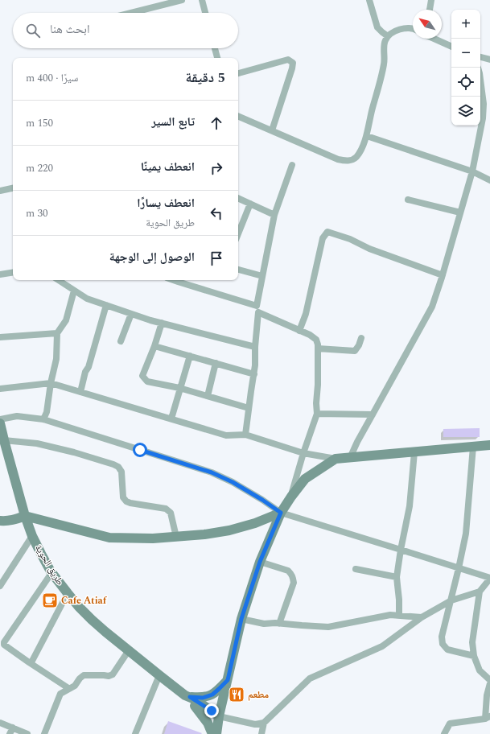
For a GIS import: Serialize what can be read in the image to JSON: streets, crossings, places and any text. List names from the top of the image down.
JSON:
{
  "streets": {
    "street": ["طريق الحوية"]
  },
  "places": {
    "cafe": ["Cafe Atiaf"],
    "restaurant": ["مطعم"]
  },
  "north": "top left",
  "page": {
    "map_buttons": ["+", "−"],
    "search": "ابحث هنا",
    "heading": ["5 دقيقة", "سيرًا · 400 m"],
    "list": [
      ["تابع السير", "150 m"],
      ["انعطف يمينًا", "220 m"],
      ["انعطف يسارًا", "طريق الحوية", "30 m"],
      "الوصول إلى الوجهة"
    ]
  }
}
